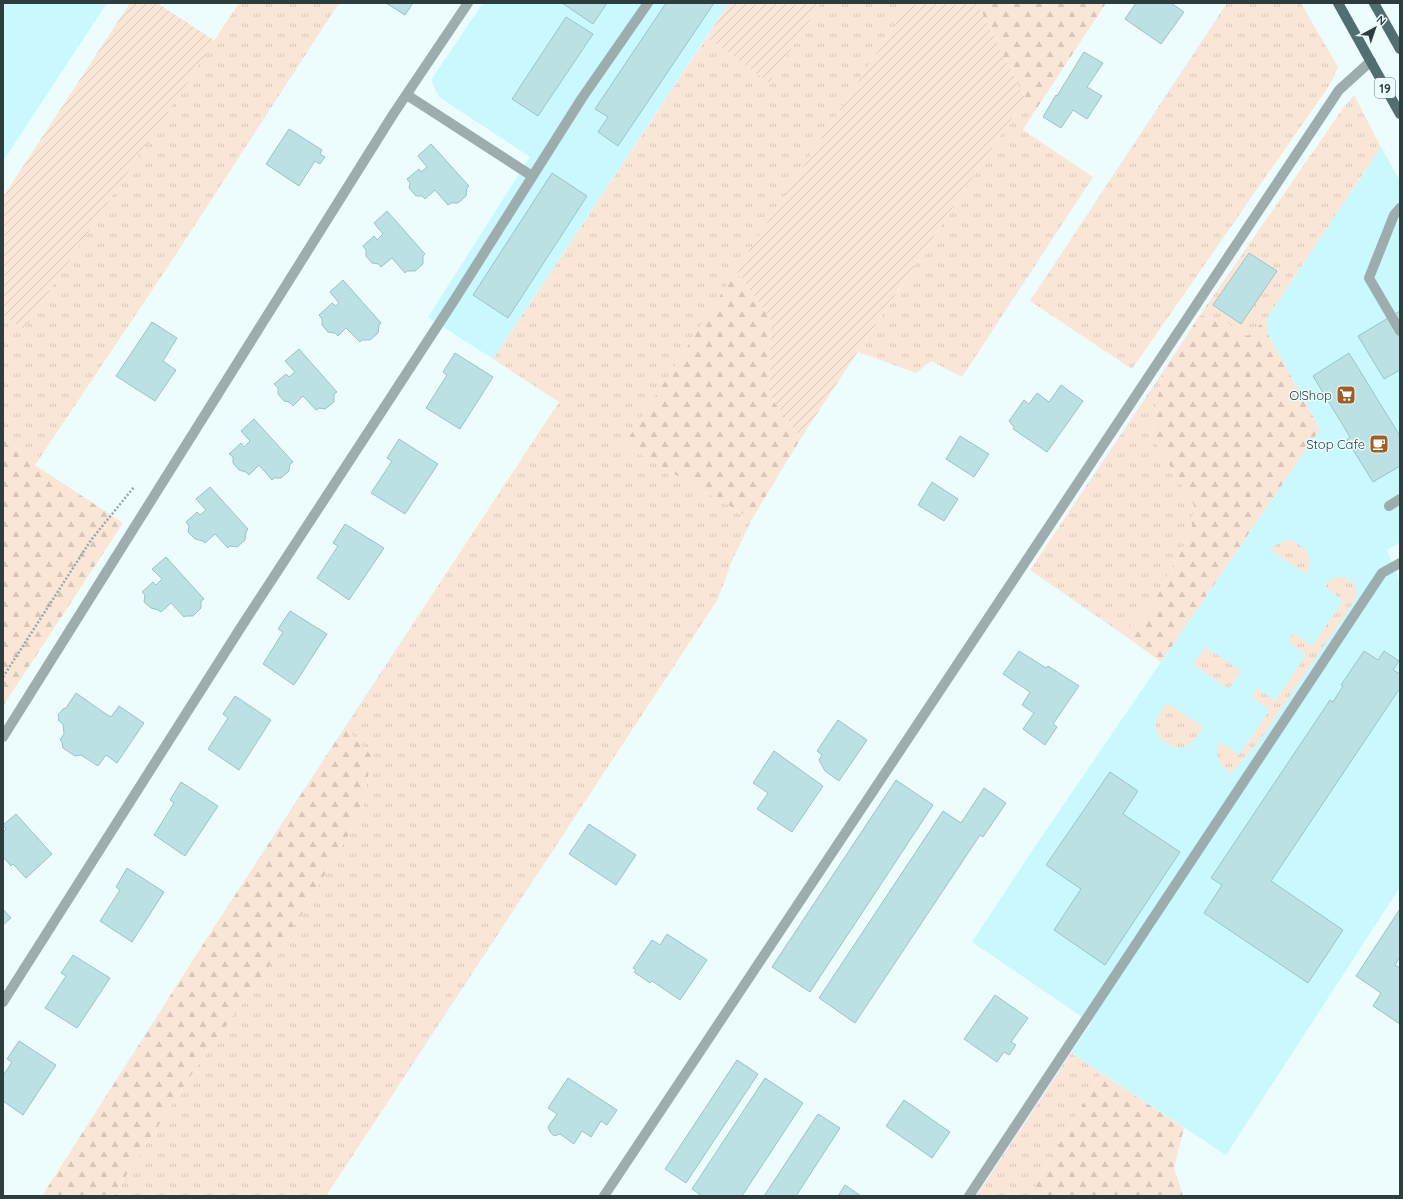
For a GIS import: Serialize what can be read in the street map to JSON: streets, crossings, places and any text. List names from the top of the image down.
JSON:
{
  "streets": {
    "main road": ["19"]
  },
  "places": {
    "supermarket": ["O!Shop"],
    "cafe": ["Stop Cafe"]
  },
  "north": "top right"
}
